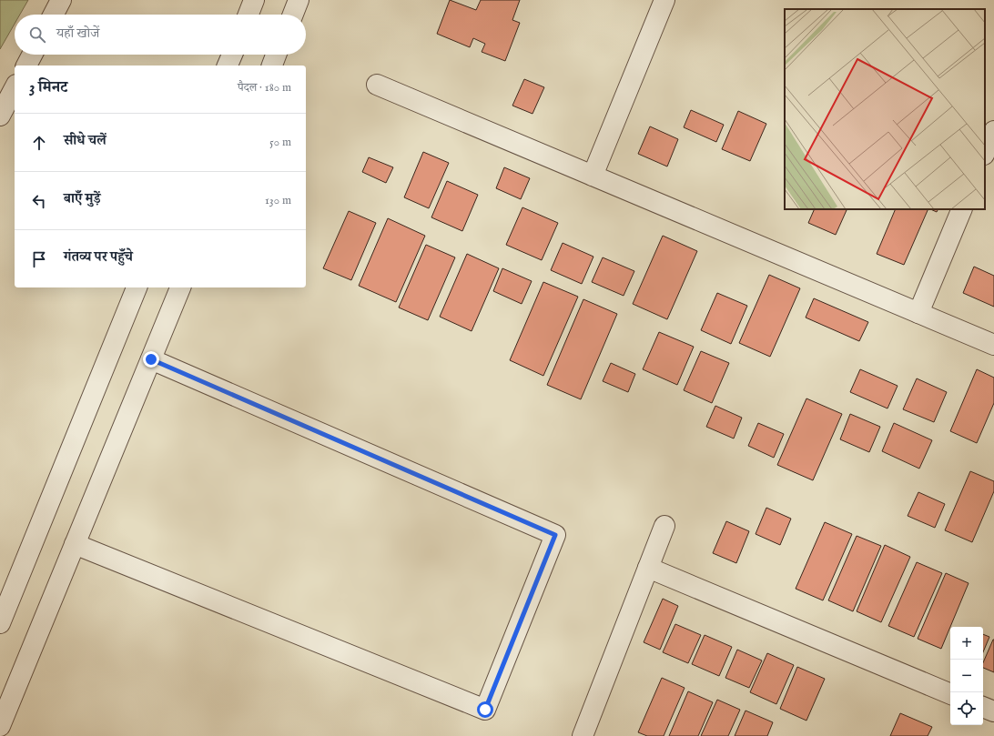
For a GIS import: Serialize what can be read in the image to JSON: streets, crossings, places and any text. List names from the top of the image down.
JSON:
{
  "page": {
    "search": "यहाँ खोजें",
    "heading": ["3 मिनट", "पैदल · 180 m"],
    "list": [
      ["सीधे चलें", "50 m"],
      ["बाएँ मुड़ें", "130 m"],
      "गंतव्य पर पहुँचे"
    ],
    "map_buttons": ["+", "−"]
  }
}
